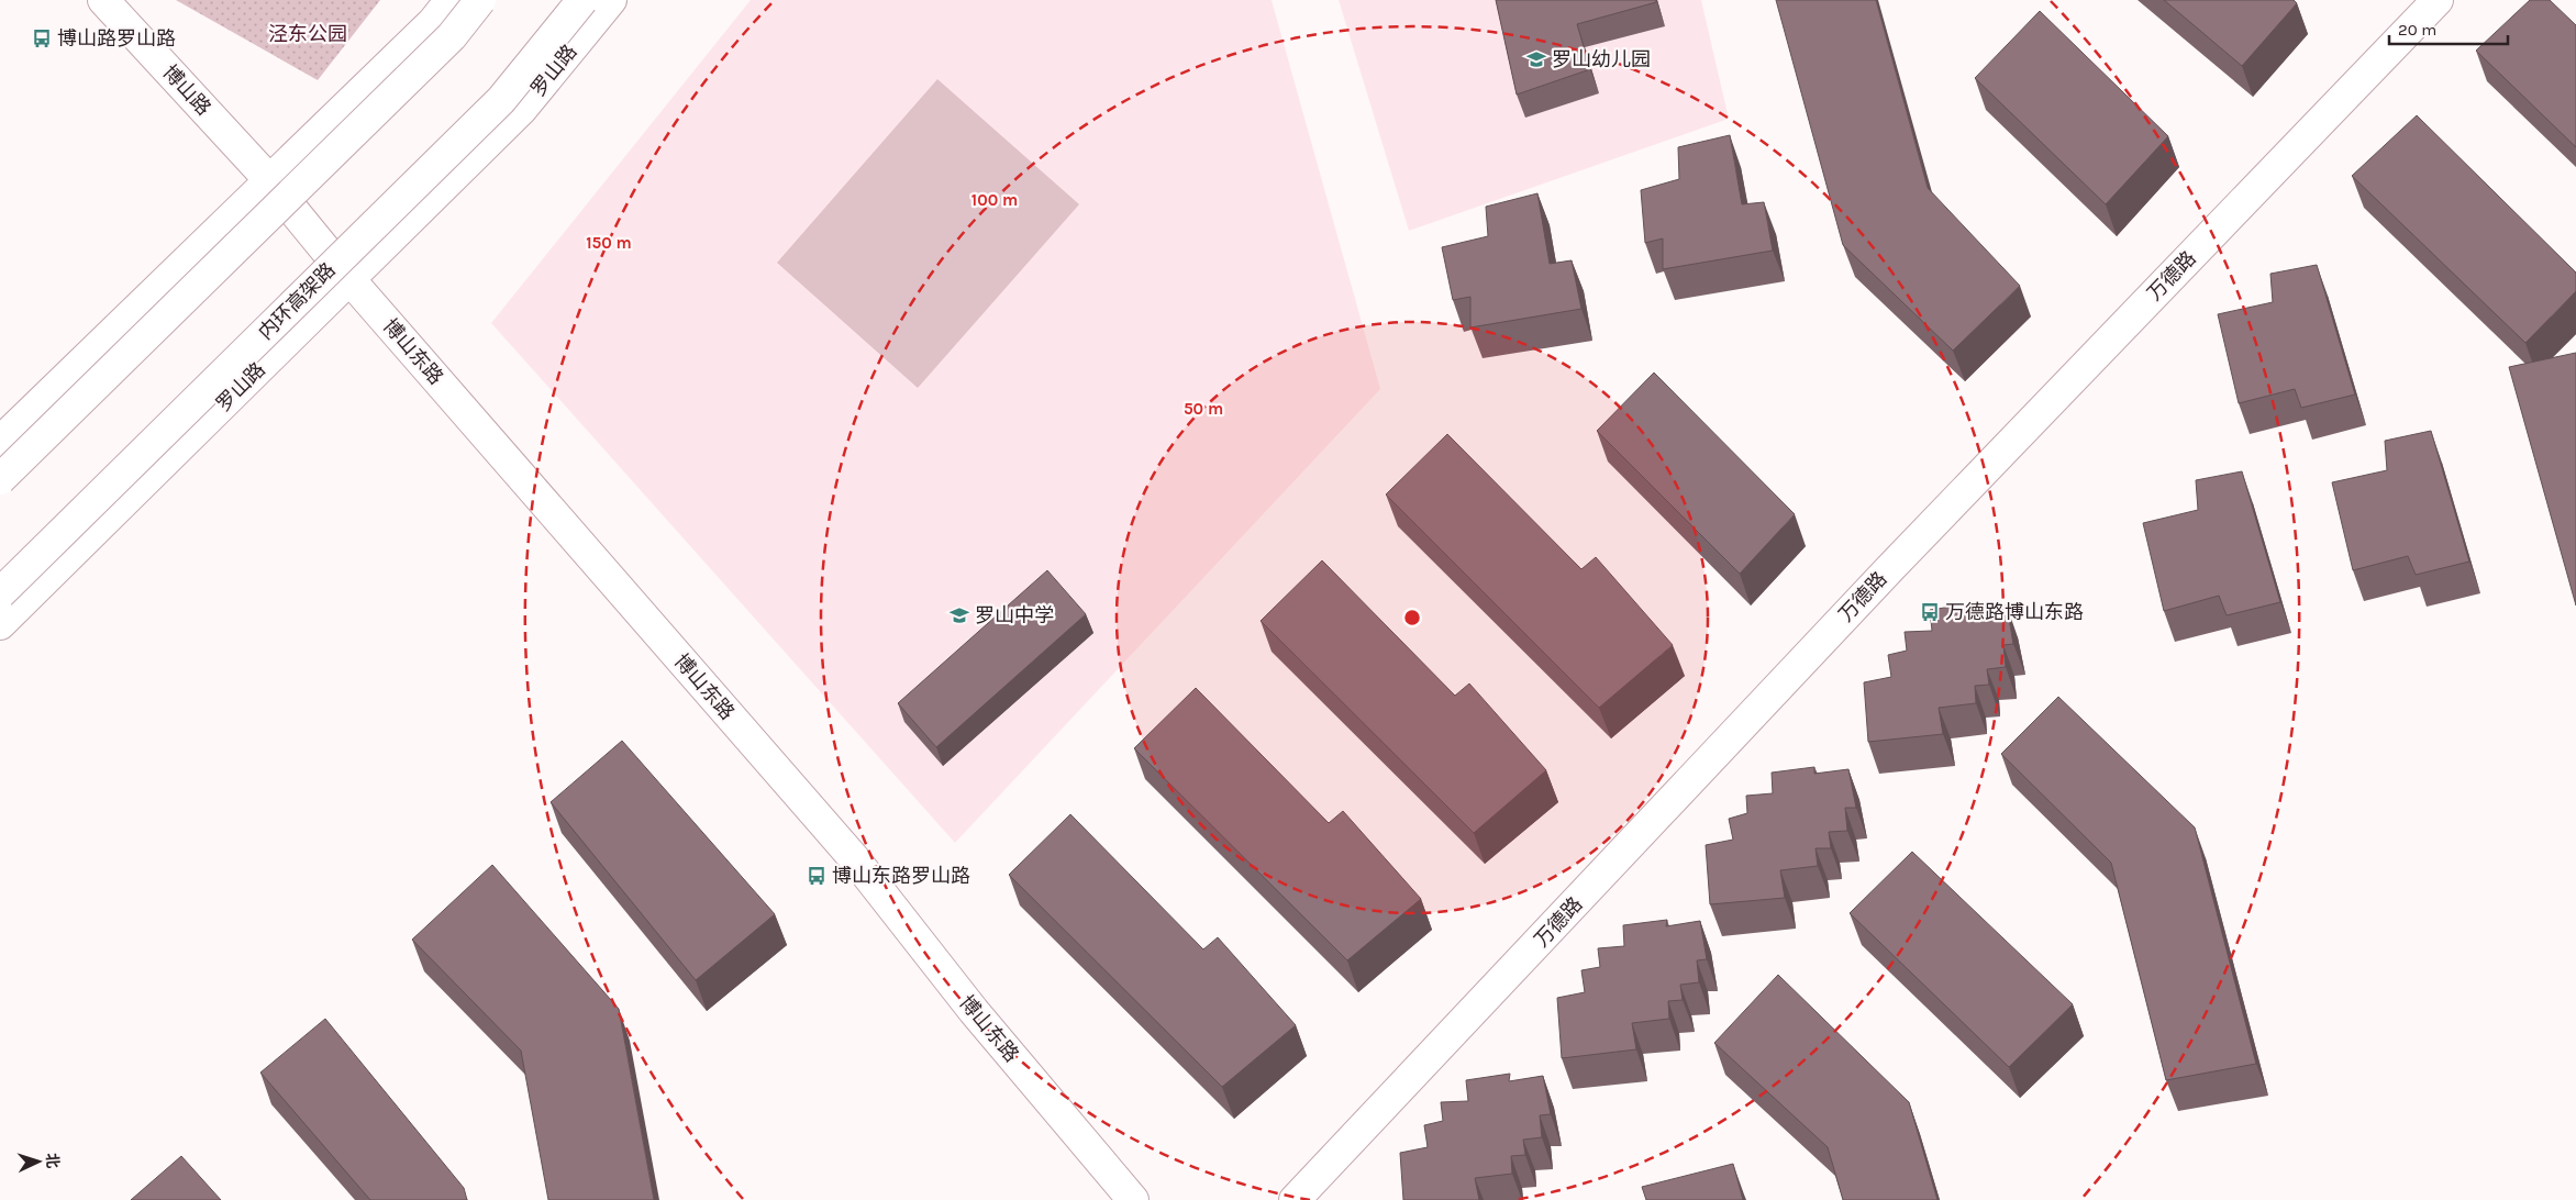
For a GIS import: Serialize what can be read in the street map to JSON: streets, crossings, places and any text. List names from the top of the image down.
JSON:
{
  "streets": {
    "main road": [
      "罗山路",
      "博山路",
      "万德路",
      "内环高架路",
      "博山东路"
    ]
  },
  "crossings": [
    ["罗山路", "博山东路"],
    ["博山路", "博山东路"]
  ],
  "parks": ["泾东公园"],
  "places": {
    "bus stop": ["博山路罗山路", "万德路博山东路", "博山东路罗山路"],
    "school or university": ["罗山幼儿园", "罗山中学"]
  },
  "scale_bar": "20 m",
  "north": "right",
  "rings": ["100 m", "150 m", "50 m"]
}
